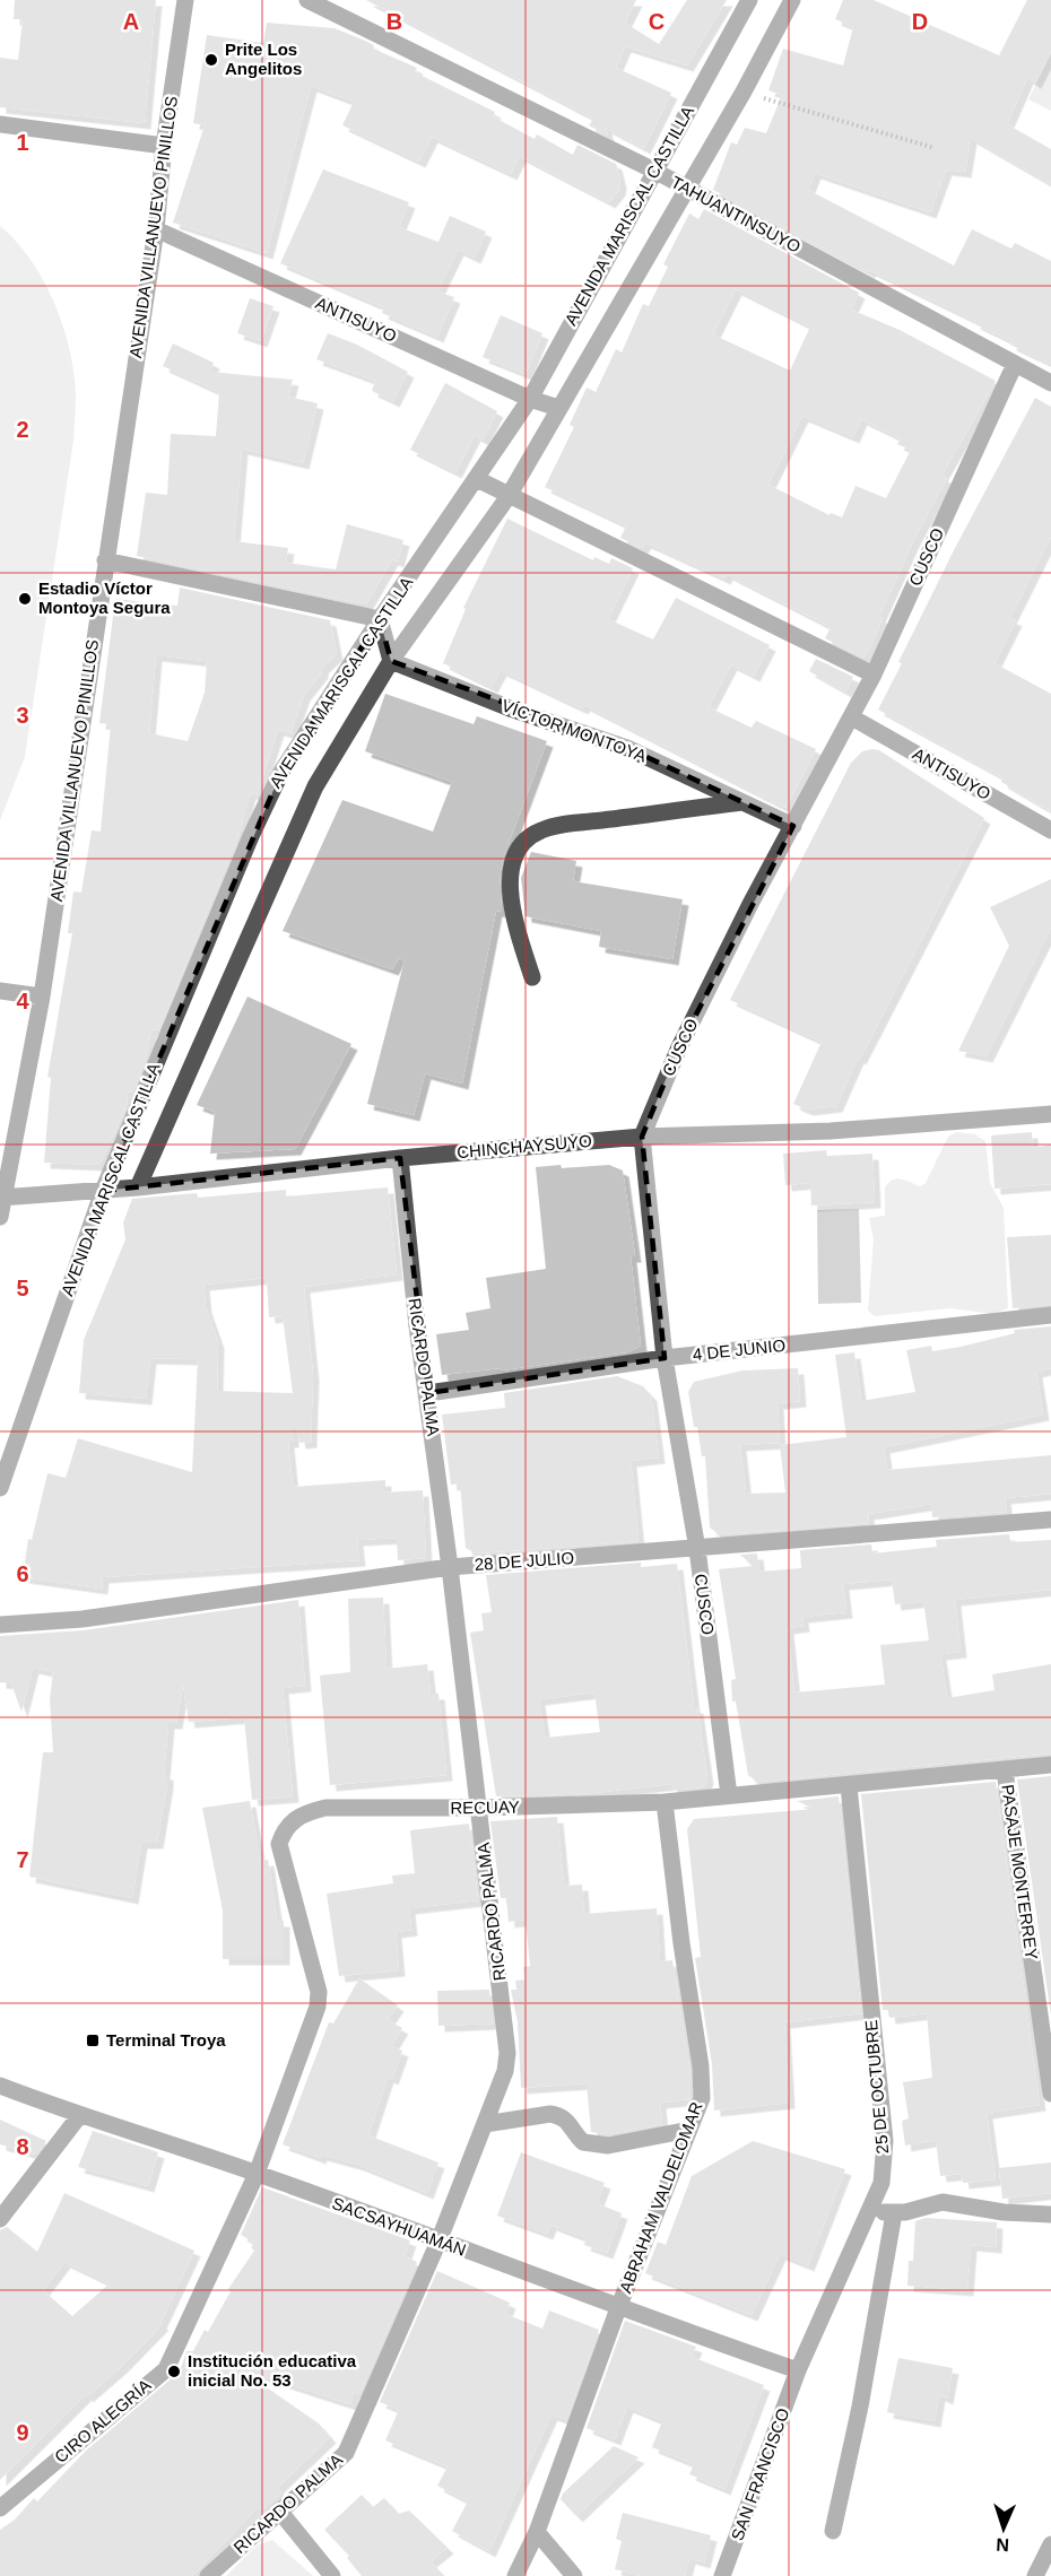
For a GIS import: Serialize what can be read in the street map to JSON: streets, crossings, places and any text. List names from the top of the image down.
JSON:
{
  "streets": {
    "street": [
      "TAHUANTINSUYO",
      "AVENIDA MARISCAL CASTILLA",
      "AVENIDA VILLANUEVO PINILLOS",
      "ANTISUYO",
      "CUSCO",
      "VÍCTOR MONTOYA",
      "CHINCHAYSUYO",
      "4 DE JUNIO",
      "RICARDO PALMA",
      "28 DE JULIO",
      "RECUAY",
      "PASAJE MONTERREY",
      "25 DE OCTUBRE",
      "ABRAHAM VALDELOMAR",
      "SACSAYHUAMÁN",
      "CIRO ALEGRÍA",
      "SAN FRANCISCO"
    ]
  },
  "crossings": [
    ["TAHUANTINSUYO", "AVENIDA MARISCAL CASTILLA"],
    ["TAHUANTINSUYO", "CUSCO"],
    ["AVENIDA MARISCAL CASTILLA", "ANTISUYO"],
    ["AVENIDA MARISCAL CASTILLA", "VÍCTOR MONTOYA"],
    ["AVENIDA MARISCAL CASTILLA", "CHINCHAYSUYO"],
    ["AVENIDA VILLANUEVO PINILLOS", "ANTISUYO"],
    ["AVENIDA VILLANUEVO PINILLOS", "CHINCHAYSUYO"],
    ["ANTISUYO", "CUSCO"],
    ["CUSCO", "VÍCTOR MONTOYA"],
    ["CUSCO", "CHINCHAYSUYO"],
    ["CUSCO", "4 DE JUNIO"],
    ["CUSCO", "28 DE JULIO"],
    ["CUSCO", "RECUAY"],
    ["CHINCHAYSUYO", "RICARDO PALMA"],
    ["4 DE JUNIO", "RICARDO PALMA"],
    ["RICARDO PALMA", "28 DE JULIO"],
    ["RICARDO PALMA", "RECUAY"],
    ["RICARDO PALMA", "SACSAYHUAMÁN"],
    ["RECUAY", "PASAJE MONTERREY"],
    ["RECUAY", "25 DE OCTUBRE"],
    ["RECUAY", "ABRAHAM VALDELOMAR"],
    ["RECUAY", "SACSAYHUAMÁN"],
    ["RECUAY", "CIRO ALEGRÍA"],
    ["25 DE OCTUBRE", "SACSAYHUAMÁN"],
    ["25 DE OCTUBRE", "SAN FRANCISCO"],
    ["ABRAHAM VALDELOMAR", "SACSAYHUAMÁN"],
    ["SACSAYHUAMÁN", "CIRO ALEGRÍA"],
    ["SACSAYHUAMÁN", "SAN FRANCISCO"]
  ],
  "places": {
    "other": ["Prite Los Angelitos", "Estadio Víctor Montoya Segura", "Institución educativa inicial No. 53"],
    "transit": ["Terminal Troya"]
  },
  "north": "bottom",
  "grid": {
    "columns": [
      "A",
      "B",
      "C",
      "D"
    ],
    "rows": [
      "1",
      "2",
      "3",
      "4",
      "5",
      "6",
      "7",
      "8",
      "9"
    ]
  }
}
